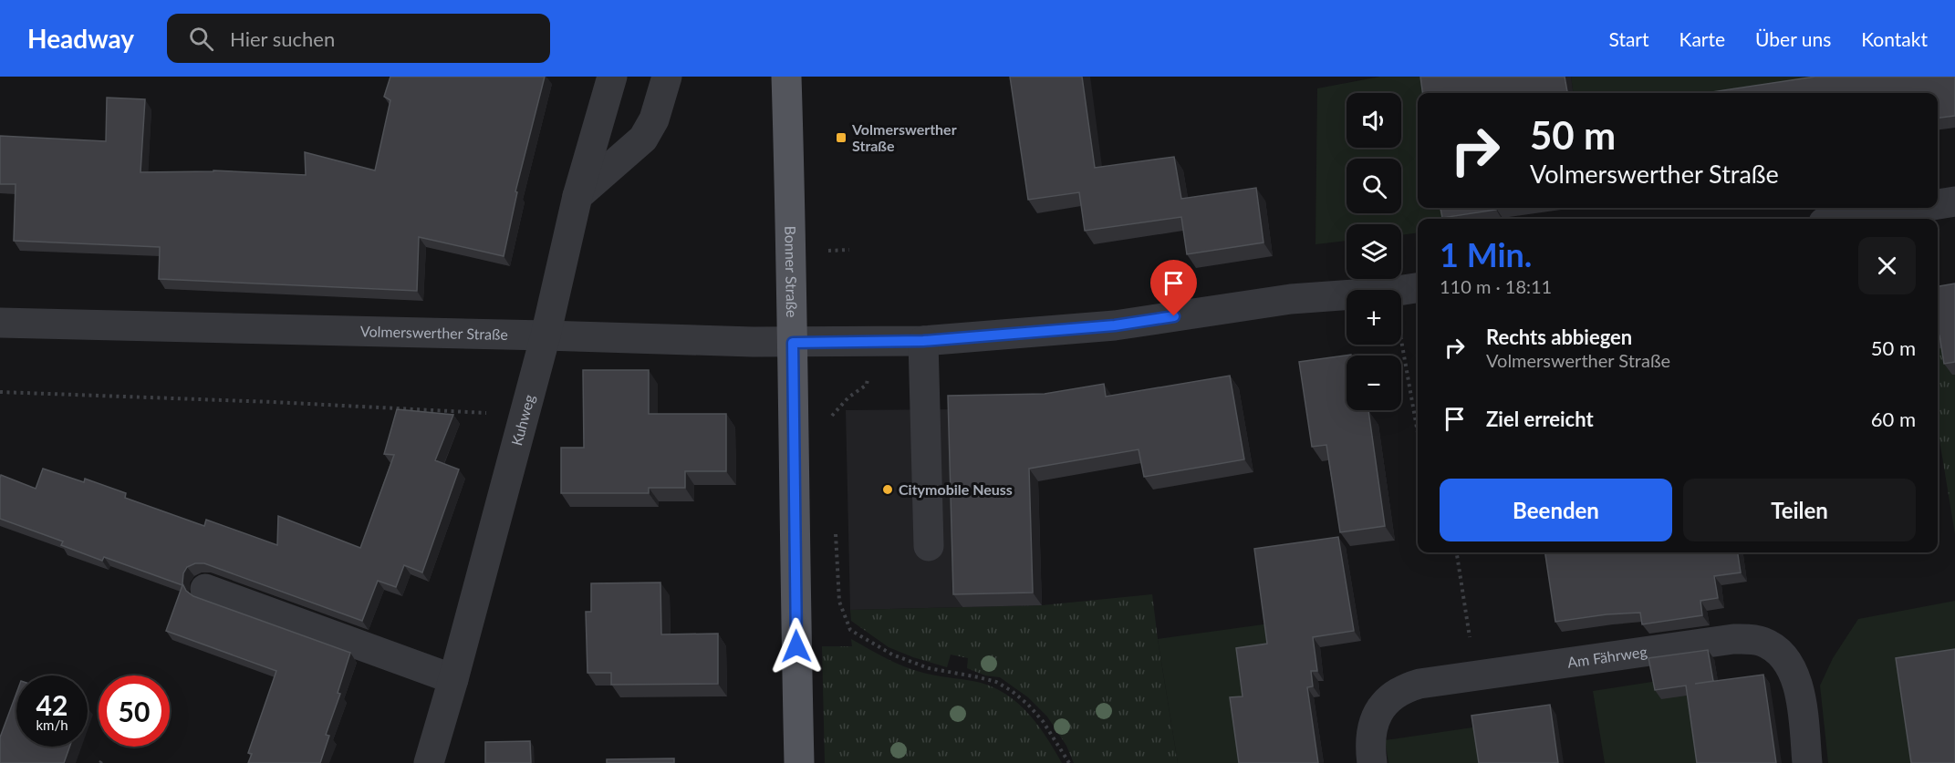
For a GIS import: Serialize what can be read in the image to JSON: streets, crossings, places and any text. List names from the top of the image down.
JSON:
{
  "streets": {
    "main road": ["Bonner Straße"],
    "street": ["Volmerswerther Straße", "Kuhweg", "Am Fährweg"]
  },
  "crossings": [
    ["Bonner Straße", "Volmerswerther Straße"],
    ["Volmerswerther Straße", "Kuhweg"]
  ],
  "places": {
    "transit": ["Volmerswerther Straße"],
    "other": ["Citymobile Neuss"]
  },
  "page": {
    "header": "Headway",
    "search": "Hier suchen",
    "nav": [
      "Start",
      "Karte",
      "Über uns",
      "Kontakt"
    ],
    "map_buttons": ["+", "−"],
    "turn": ["50 m", "Volmerswerther Straße"],
    "heading": ["1 Min.", "110 m · 18:11"],
    "list": [
      {
        "name": "Rechts abbiegen",
        "note": "Volmerswerther Straße",
        "value": "50 m"
      },
      {
        "name": "Ziel erreicht",
        "value": "60 m"
      }
    ],
    "buttons": ["Beenden", "Teilen"],
    "speed": "42 km/h",
    "limit": "50"
  }
}
